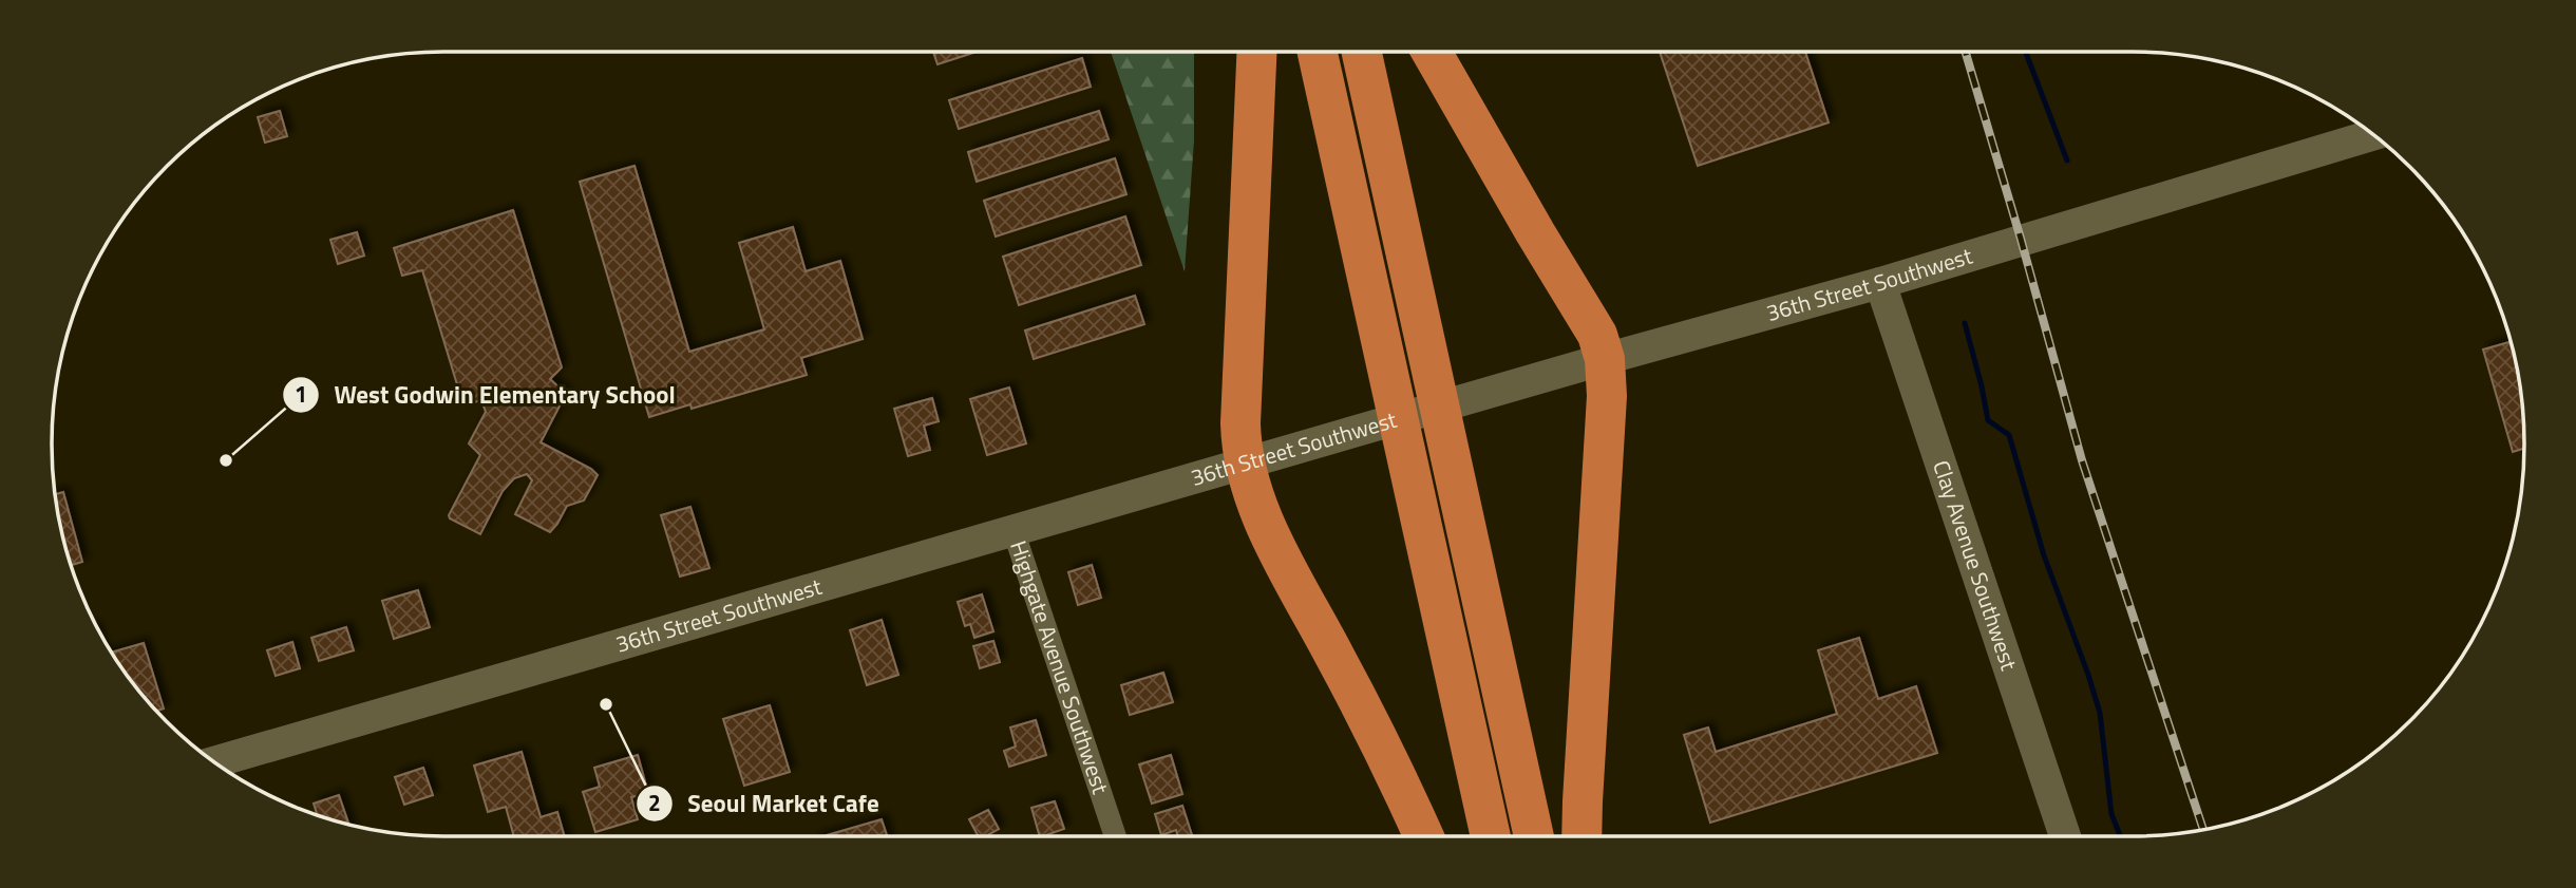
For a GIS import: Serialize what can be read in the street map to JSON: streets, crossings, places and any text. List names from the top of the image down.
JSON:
{
  "streets": {
    "street": ["36th Street Southwest", "Clay Avenue Southwest", "Highgate Avenue Southwest"]
  },
  "crossings": [
    ["36th Street Southwest", "Clay Avenue Southwest"],
    ["36th Street Southwest", "Highgate Avenue Southwest"]
  ],
  "places": ["West Godwin Elementary School", "Seoul Market Cafe"]
}
